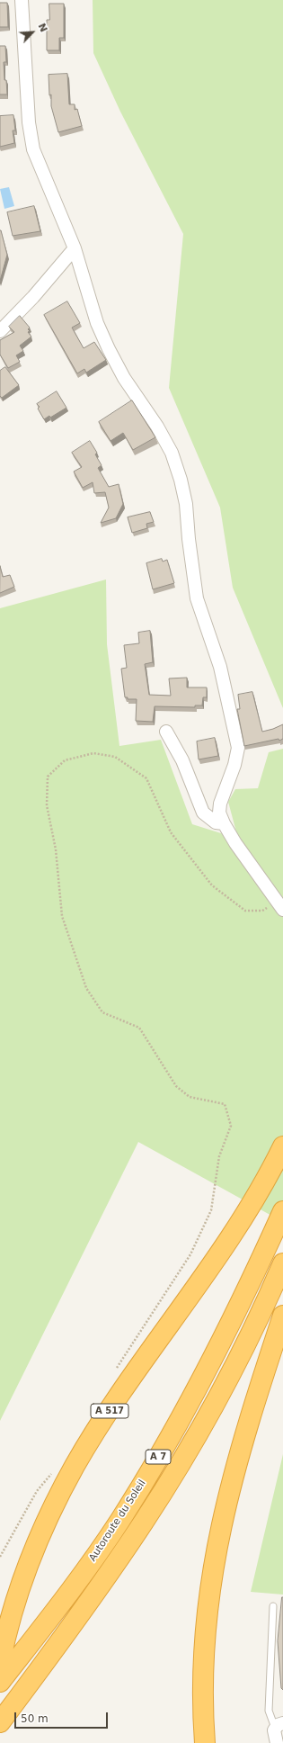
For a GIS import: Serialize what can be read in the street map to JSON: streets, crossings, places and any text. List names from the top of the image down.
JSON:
{
  "streets": {
    "highway": ["A 517", "A 7", "Autoroute du Soleil"]
  },
  "scale_bar": "50 m",
  "north": "top right"
}
